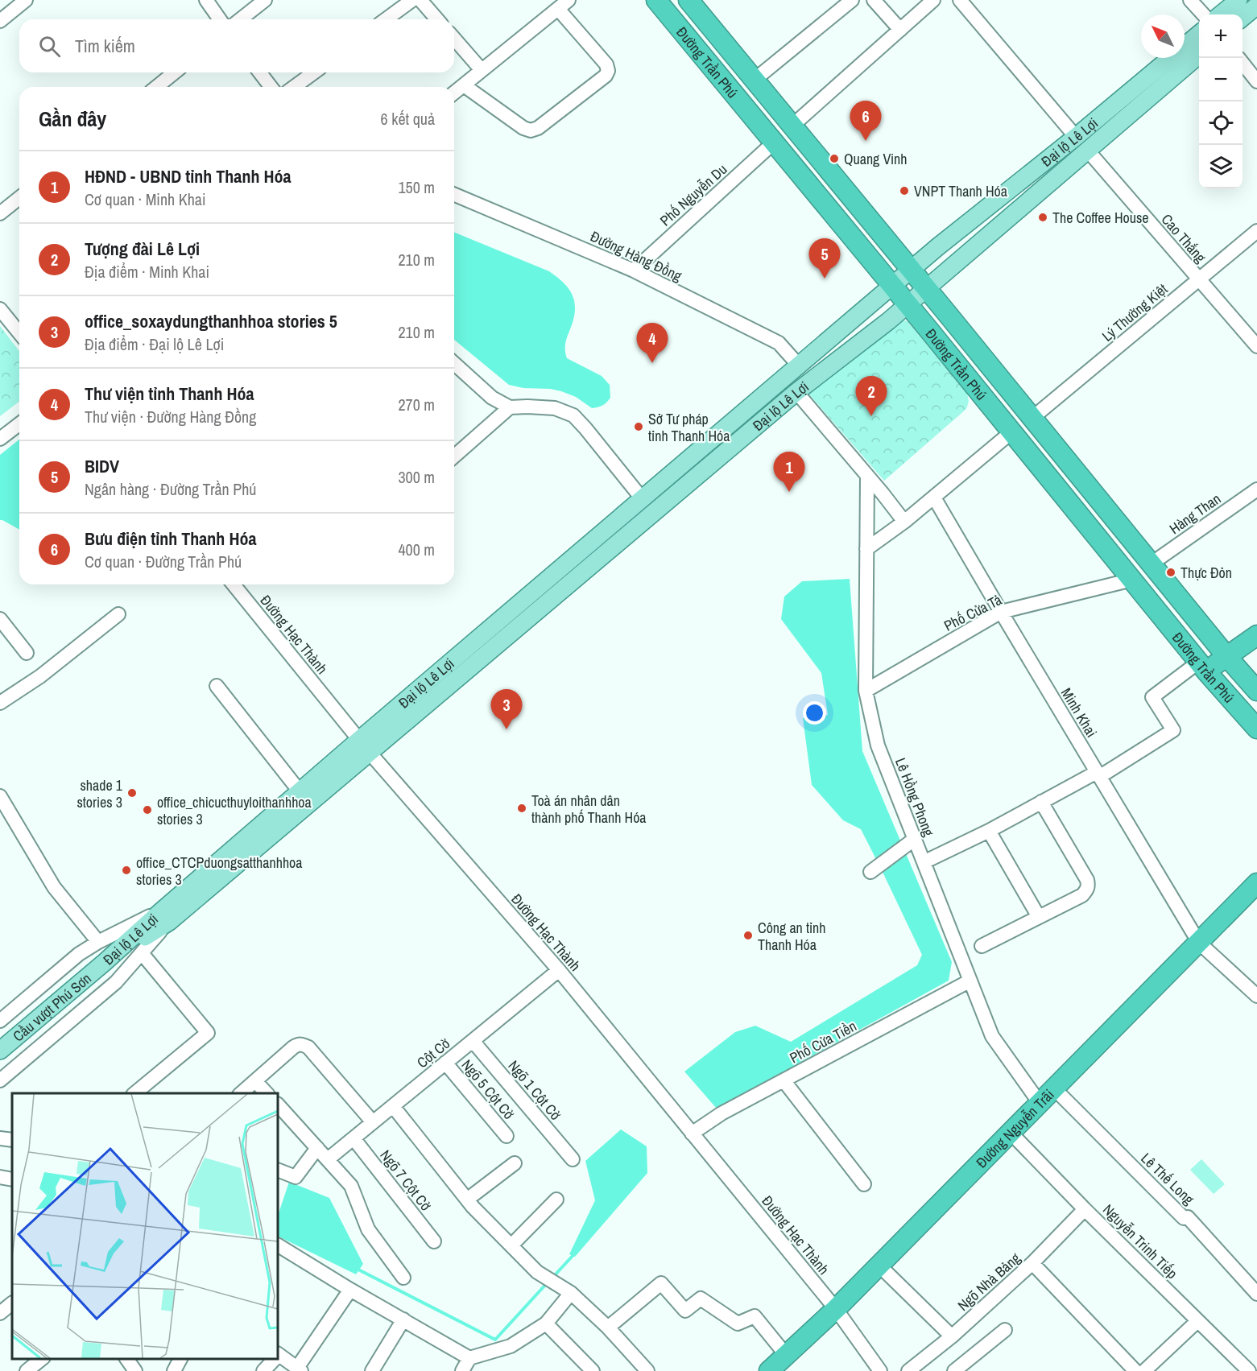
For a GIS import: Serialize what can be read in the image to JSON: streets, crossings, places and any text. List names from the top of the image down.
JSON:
{
  "streets": {
    "highway": ["Đường Trần Phú", "Đường Nguyễn Trãi"],
    "main road": ["Đại lộ Lê Lợi", "Cầu vượt Phú Sơn"],
    "street": [
      "Phố Nguyễn Du",
      "Cao Thắng",
      "Đường Hàng Đồng",
      "Lý Thường Kiệt",
      "Hàng Than",
      "Phố Cửa Tả",
      "Đường Hạc Thành",
      "Minh Khai",
      "Lê Hồng Phong",
      "Phố Cửa Tiền",
      "Cột Cờ",
      "Ngõ 5 Cột Cờ",
      "Ngõ 1 Cột Cờ",
      "Lê Thế Long",
      "Ngõ 7 Cột Cờ",
      "Nguyễn Trinh Tiếp",
      "Ngõ Nhà Bảng"
    ]
  },
  "crossings": [
    ["Đường Trần Phú", "Đại lộ Lê Lợi"],
    ["Đường Trần Phú", "Phố Nguyễn Du"],
    ["Đường Trần Phú", "Lý Thường Kiệt"],
    ["Đường Trần Phú", "Hàng Than"],
    ["Đường Trần Phú", "Phố Cửa Tả"],
    ["Đại lộ Lê Lợi", "Cao Thắng"],
    ["Đại lộ Lê Lợi", "Đường Hàng Đồng"],
    ["Đại lộ Lê Lợi", "Đường Hạc Thành"],
    ["Đại lộ Lê Lợi", "Cầu vượt Phú Sơn"],
    ["Phố Nguyễn Du", "Đường Hàng Đồng"],
    ["Cao Thắng", "Lý Thường Kiệt"],
    ["Phố Cửa Tả", "Minh Khai"],
    ["Phố Cửa Tả", "Lê Hồng Phong"],
    ["Đường Hạc Thành", "Phố Cửa Tiền"],
    ["Đường Hạc Thành", "Cột Cờ"],
    ["Đường Hạc Thành", "Đường Nguyễn Trãi"],
    ["Minh Khai", "Đường Nguyễn Trãi"],
    ["Lê Hồng Phong", "Phố Cửa Tiền"],
    ["Lê Hồng Phong", "Đường Nguyễn Trãi"],
    ["Cột Cờ", "Ngõ 5 Cột Cờ"],
    ["Cột Cờ", "Ngõ 1 Cột Cờ"],
    ["Cột Cờ", "Ngõ 7 Cột Cờ"],
    ["Đường Nguyễn Trãi", "Lê Thế Long"],
    ["Đường Nguyễn Trãi", "Nguyễn Trinh Tiếp"],
    ["Nguyễn Trinh Tiếp", "Ngõ Nhà Bảng"]
  ],
  "places": [
    "Quang Vinh",
    "VNPT Thanh Hóa",
    "The Coffee House",
    "Sở Tư pháp tỉnh Thanh Hóa",
    "Thực Đỏn",
    "shade 1 stories 3",
    "Toà án nhân dân thành phố Thanh Hóa",
    "office_chicucthuyloithanhhoa stories 3",
    "office_CTCPduongsatthanhhoa stories 3",
    "Công an tỉnh Thanh Hóa"
  ],
  "north": "top left",
  "page": {
    "map_buttons": ["+", "−"],
    "search": "Tìm kiếm",
    "heading": ["Gần đây", "6 kết quả"],
    "pins": [
      "6",
      "5",
      "4",
      "2",
      "1",
      "3"
    ],
    "list": [
      {
        "mark": "1",
        "name": "HĐND - UBND tỉnh Thanh Hóa",
        "note": "Cơ quan · Minh Khai",
        "value": "150 m"
      },
      {
        "mark": "2",
        "name": "Tượng đài Lê Lợi",
        "note": "Địa điểm · Minh Khai",
        "value": "210 m"
      },
      {
        "mark": "3",
        "name": "office_soxaydungthanhhoa stories 5",
        "note": "Địa điểm · Đại lộ Lê Lợi",
        "value": "210 m"
      },
      {
        "mark": "4",
        "name": "Thư viện tỉnh Thanh Hóa",
        "note": "Thư viện · Đường Hàng Đồng",
        "value": "270 m"
      },
      {
        "mark": "5",
        "name": "BIDV",
        "note": "Ngân hàng · Đường Trần Phú",
        "value": "300 m"
      },
      {
        "mark": "6",
        "name": "Bưu điện tỉnh Thanh Hóa",
        "note": "Cơ quan · Đường Trần Phú",
        "value": "400 m"
      }
    ]
  }
}
